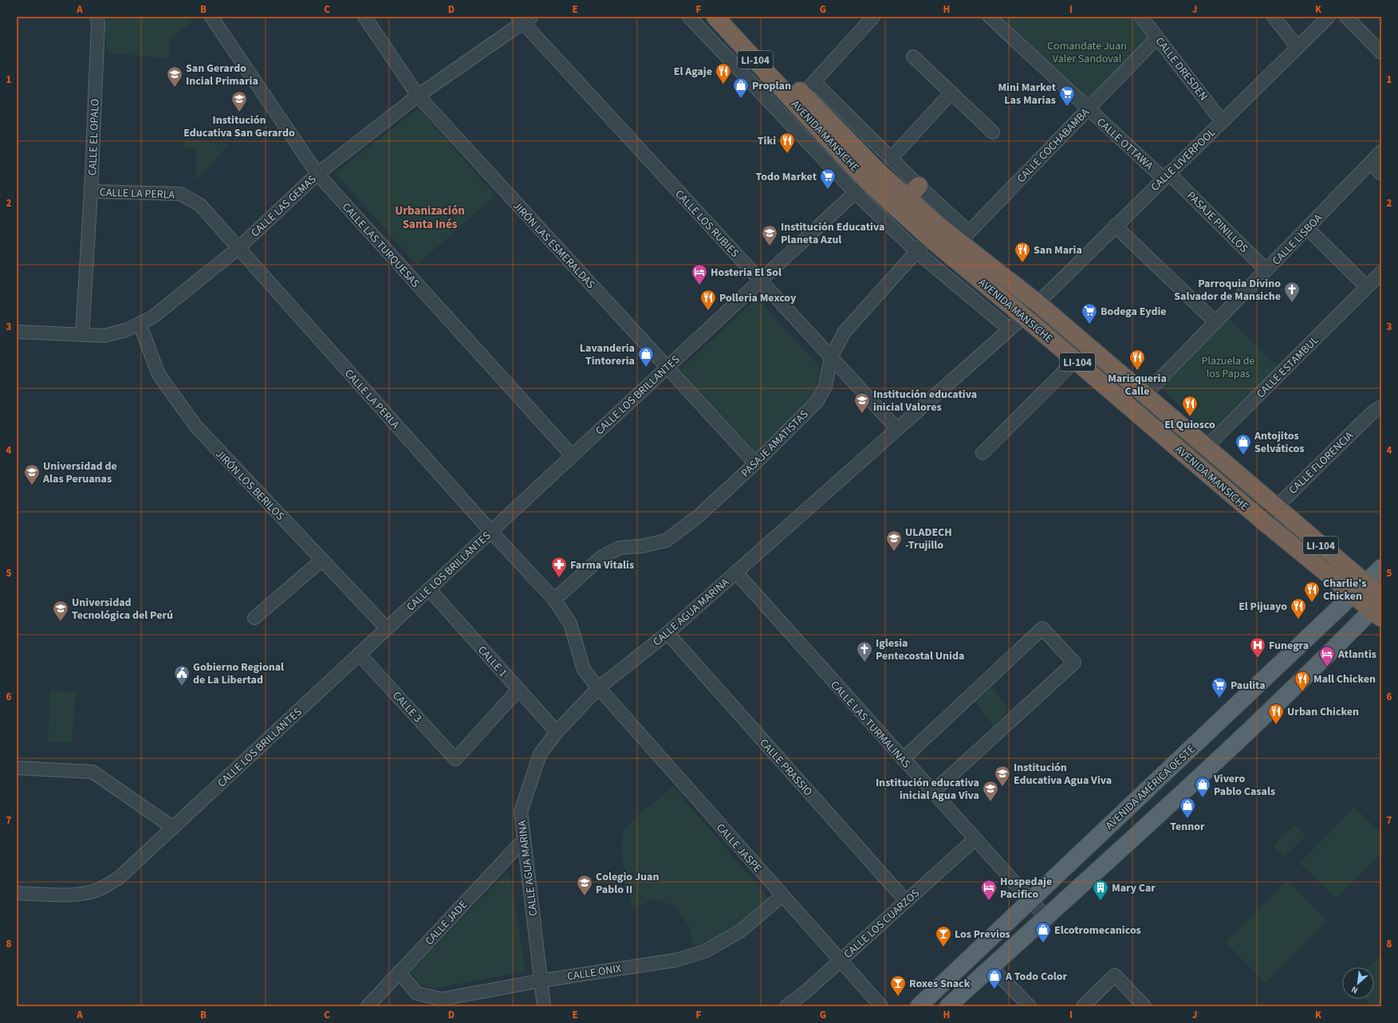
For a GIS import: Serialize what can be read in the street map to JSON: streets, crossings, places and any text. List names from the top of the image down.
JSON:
{
  "streets": {
    "highway": ["LI-104", "AVENIDA MANSICHE"],
    "main road": ["AVENIDA AMÉRICA OESTE"],
    "street": [
      "CALLE DRESDEN",
      "CALLE EL OPALO",
      "CALLE OTTAWA",
      "CALLE COCHABAMBA",
      "CALLE LIVERPOOL",
      "CALLE LA PERLA",
      "CALLE LAS GEMAS",
      "PASAJE PINILLOS",
      "CALLE LOS RUBIES",
      "CALLE LISBOA",
      "CALLE LAS TURQUESAS",
      "JIRÓN LAS ESMERALDAS",
      "CALLE ESTAMBUL",
      "CALLE LOS BRILLANTES",
      "PASAJE AMATISTAS",
      "CALLE FLORENCIA",
      "JIRÓN LOS BERILOS",
      "CALLE AGUA MARINA",
      "CALLE 1",
      "CALLE 3",
      "CALLE LAS TURMALINAS",
      "CALLE PRASSIO",
      "CALLE JASPE",
      "CALLE JADE",
      "CALLE LOS CUARZOS",
      "CALLE ONIX"
    ]
  },
  "crossings": [
    ["CALLE DRESDEN", "CALLE COCHABAMBA"],
    ["CALLE DRESDEN", "CALLE LIVERPOOL"],
    ["AVENIDA MANSICHE", "CALLE COCHABAMBA"],
    ["AVENIDA MANSICHE", "CALLE LIVERPOOL"],
    ["AVENIDA MANSICHE", "CALLE LISBOA"],
    ["AVENIDA MANSICHE", "CALLE ESTAMBUL"],
    ["AVENIDA MANSICHE", "CALLE LOS BRILLANTES"],
    ["AVENIDA MANSICHE", "PASAJE AMATISTAS"],
    ["AVENIDA MANSICHE", "CALLE FLORENCIA"],
    ["AVENIDA MANSICHE", "CALLE AGUA MARINA"],
    ["AVENIDA MANSICHE", "AVENIDA AMÉRICA OESTE"],
    ["CALLE EL OPALO", "CALLE LA PERLA"],
    ["CALLE EL OPALO", "CALLE LAS GEMAS"],
    ["CALLE OTTAWA", "CALLE COCHABAMBA"],
    ["CALLE OTTAWA", "CALLE LIVERPOOL"],
    ["CALLE OTTAWA", "PASAJE PINILLOS"],
    ["CALLE LIVERPOOL", "PASAJE PINILLOS"],
    ["CALLE LIVERPOOL", "CALLE AGUA MARINA"],
    ["CALLE LA PERLA", "CALLE LAS GEMAS"],
    ["CALLE LA PERLA", "CALLE LOS BRILLANTES"],
    ["CALLE LA PERLA", "PASAJE AMATISTAS"],
    ["CALLE LA PERLA", "CALLE AGUA MARINA"],
    ["CALLE LA PERLA", "CALLE JASPE"],
    ["CALLE LAS GEMAS", "CALLE LOS RUBIES"],
    ["CALLE LAS GEMAS", "CALLE LAS TURQUESAS"],
    ["CALLE LAS GEMAS", "JIRÓN LAS ESMERALDAS"],
    ["CALLE LAS GEMAS", "JIRÓN LOS BERILOS"],
    ["PASAJE PINILLOS", "CALLE LISBOA"],
    ["CALLE LOS RUBIES", "CALLE LOS BRILLANTES"],
    ["CALLE LOS RUBIES", "PASAJE AMATISTAS"],
    ["CALLE LOS RUBIES", "CALLE AGUA MARINA"],
    ["CALLE LAS TURQUESAS", "CALLE LOS BRILLANTES"],
    ["JIRÓN LAS ESMERALDAS", "CALLE LOS BRILLANTES"],
    ["JIRÓN LAS ESMERALDAS", "PASAJE AMATISTAS"],
    ["CALLE LOS BRILLANTES", "JIRÓN LOS BERILOS"],
    ["CALLE LOS BRILLANTES", "CALLE 1"],
    ["CALLE LOS BRILLANTES", "CALLE 3"],
    ["CALLE AGUA MARINA", "CALLE 1"],
    ["CALLE AGUA MARINA", "CALLE LAS TURMALINAS"],
    ["CALLE AGUA MARINA", "CALLE PRASSIO"],
    ["CALLE AGUA MARINA", "CALLE JASPE"],
    ["CALLE AGUA MARINA", "CALLE JADE"],
    ["CALLE AGUA MARINA", "CALLE ONIX"],
    ["CALLE 1", "CALLE 3"],
    ["CALLE LAS TURMALINAS", "AVENIDA AMÉRICA OESTE"],
    ["CALLE LAS TURMALINAS", "CALLE LOS CUARZOS"],
    ["CALLE PRASSIO", "CALLE LOS CUARZOS"],
    ["CALLE JASPE", "CALLE LOS CUARZOS"],
    ["CALLE JASPE", "CALLE ONIX"],
    ["CALLE JADE", "CALLE ONIX"]
  ],
  "districts": ["Urbanización Santa Inés"],
  "parks": ["Comandate Juan Valer Sandoval", "Plazuela de los Papas"],
  "places": {
    "restaurant": [
      "El Agaje",
      "Tiki",
      "San Maria",
      "Polleria Mexcoy",
      "Marisqueria Calle",
      "El Quiosco",
      "Charlie's Chicken",
      "El Pijuayo",
      "Mall Chicken",
      "Urban Chicken"
    ],
    "school or university": [
      "San Gerardo Incial Primaria",
      "Institución Educativa San Gerardo",
      "Institución Educativa Planeta Azul",
      "Institución educativa inicial Valores",
      "Universidad de Alas Peruanas",
      "ULADECH -Trujillo",
      "Universidad Tecnológica del Perú",
      "Institución Educativa Agua Viva",
      "Institución educativa inicial Agua Viva",
      "Colegio Juan Pablo II"
    ],
    "shop": [
      "Proplan",
      "Lavanderia Tintoreria",
      "Antojitos Selváticos",
      "Vivero Pablo Casals",
      "Tennor",
      "Elcotromecanicos",
      "A Todo Color"
    ],
    "supermarket": [
      "Mini Market Las Marias",
      "Todo Market",
      "Bodega Eydie",
      "Paulita"
    ],
    "hotel": ["Hosteria El Sol", "Atlantis", "Hospedaje Pacifico"],
    "church": ["Parroquia Divino Salvador de Mansiche", "Iglesia Pentecostal Unida"],
    "pharmacy": ["Farma Vitalis"],
    "hospital": ["Funegra"],
    "public building": ["Gobierno Regional de La Libertad"],
    "building": ["Mary Car"],
    "bar": ["Los Previos", "Roxes Snack"]
  },
  "north": "bottom left",
  "grid": {
    "columns": [
      "A",
      "B",
      "C",
      "D",
      "E",
      "F",
      "G",
      "H",
      "I",
      "J",
      "K"
    ],
    "rows": [
      "1",
      "2",
      "3",
      "4",
      "5",
      "6",
      "7",
      "8"
    ]
  }
}
